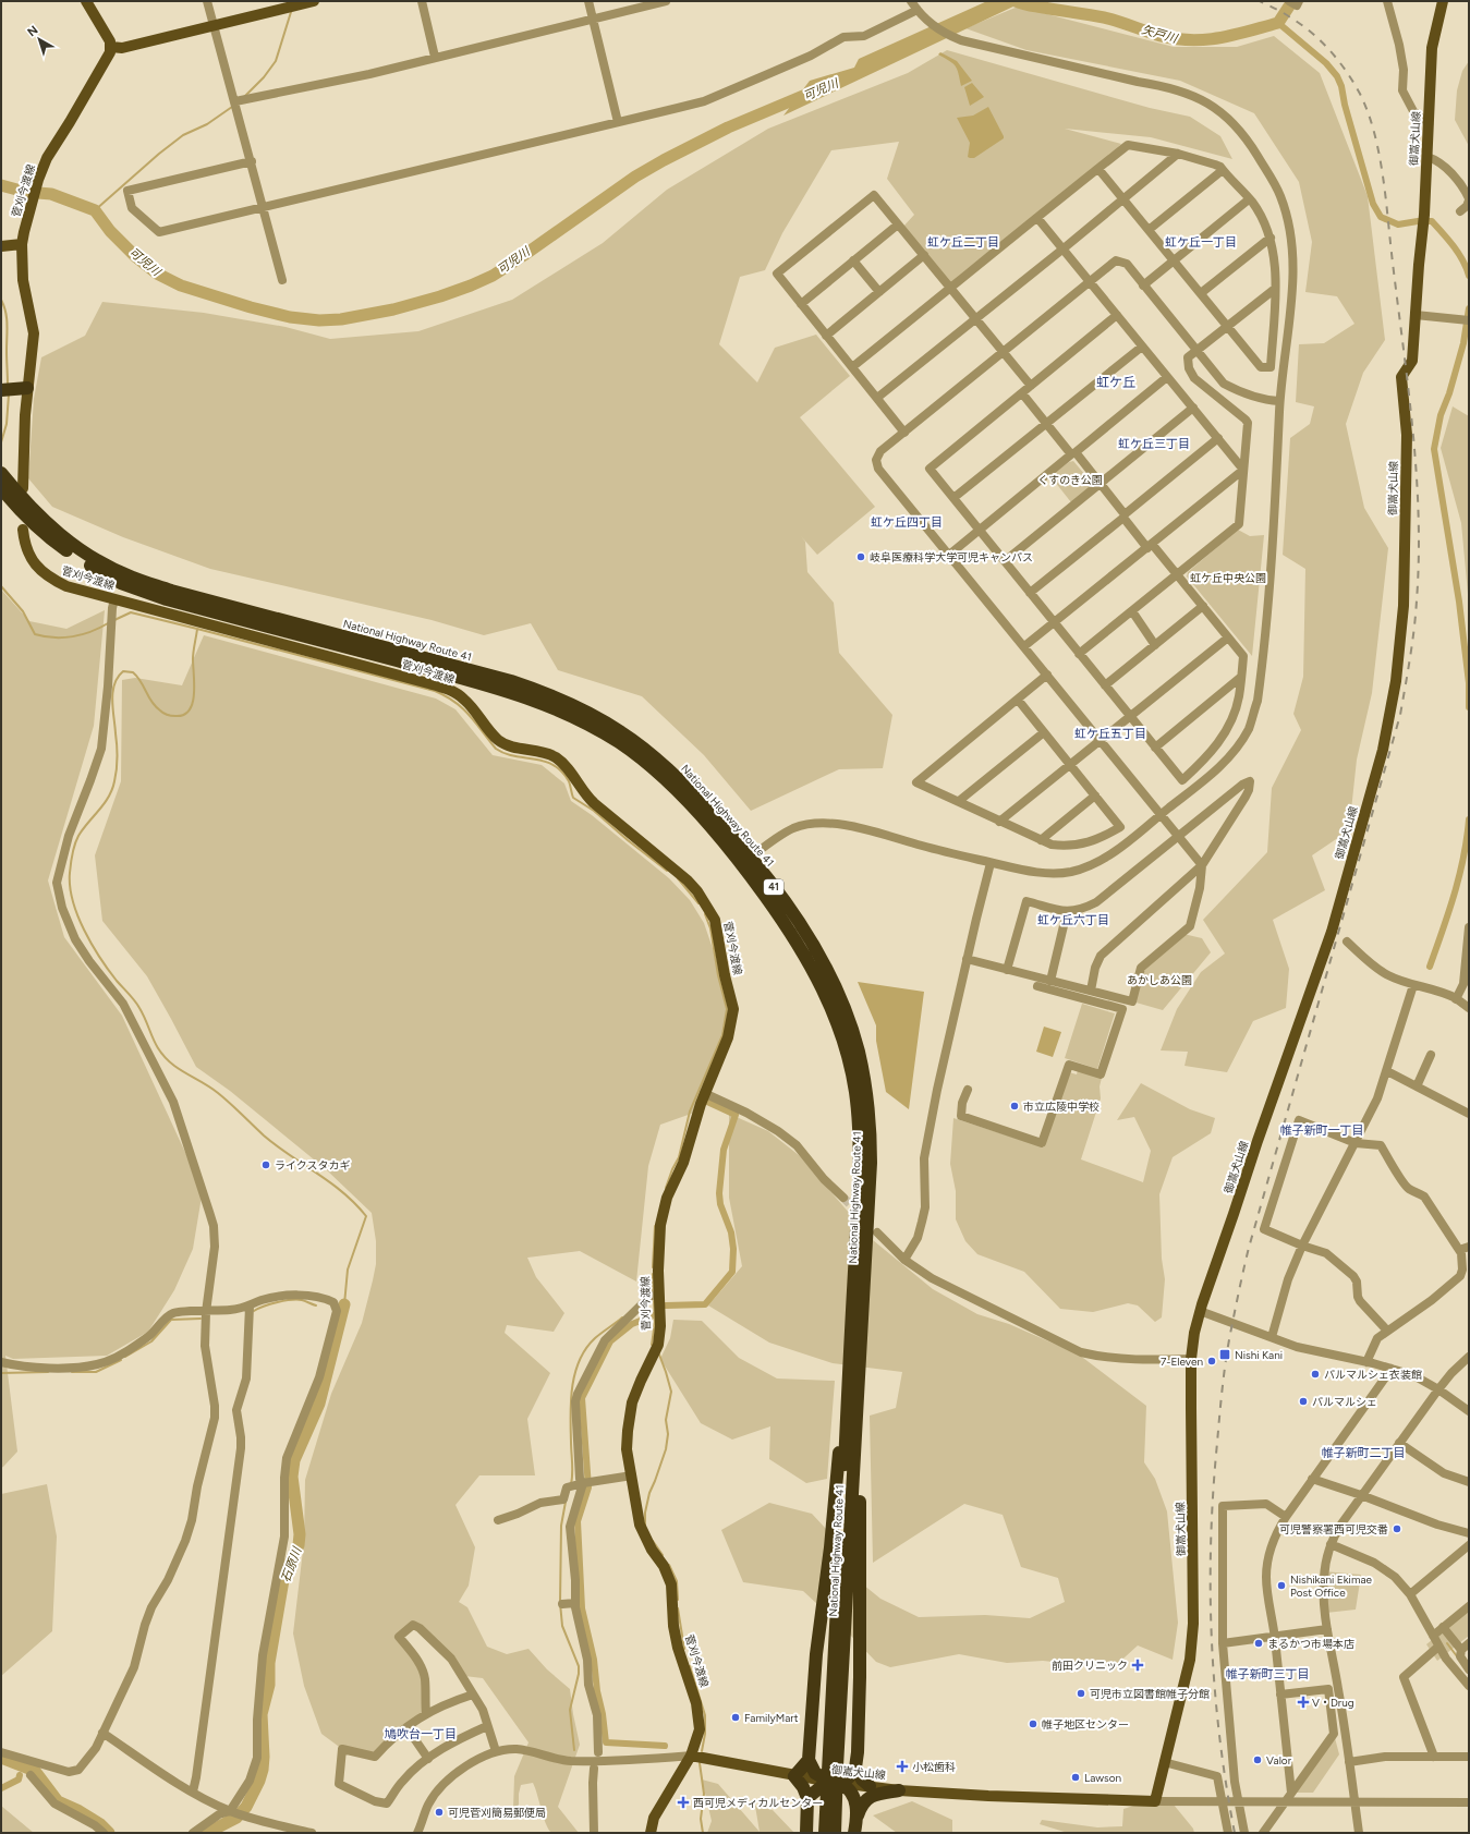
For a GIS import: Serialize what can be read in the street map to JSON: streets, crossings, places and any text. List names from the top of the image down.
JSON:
{
  "streets": {
    "highway": ["National Highway Route 41", "41"],
    "main road": ["御嵩犬山線", "菅刈今渡線"]
  },
  "crossings": [
    ["御嵩犬山線", "菅刈今渡線"]
  ],
  "districts": [
    "虹ケ丘二丁目",
    "虹ケ丘一丁目",
    "虹ケ丘",
    "虹ケ丘三丁目",
    "虹ケ丘四丁目",
    "虹ケ丘五丁目",
    "虹ケ丘六丁目",
    "帷子新町一丁目",
    "帷子新町二丁目",
    "帷子新町三丁目",
    "鳩吹台一丁目"
  ],
  "water": ["矢戸川", "可児川", "石原川"],
  "parks": ["くすのき公園", "虹ケ丘中央公園", "あかしあ公園"],
  "places": {
    "other": [
      "岐阜医療科学大学可児キャンパス",
      "市立広陵中学校",
      "ライクスタカギ",
      "7-Eleven",
      "パルマルシェ衣装館",
      "パルマルシェ",
      "可児警察署西可児交番",
      "Nishikani Ekimae Post Office",
      "まるかつ市場本店",
      "可児市立図書館帷子分館",
      "FamilyMart",
      "帷子地区センター",
      "Valor",
      "Lawson",
      "可児菅刈簡易郵便局"
    ],
    "transit": ["Nishi Kani"],
    "health": [
      "前田クリニック",
      "V・Drug",
      "小松歯科",
      "西可児メディカルセンター"
    ]
  },
  "north": "top left"
}
